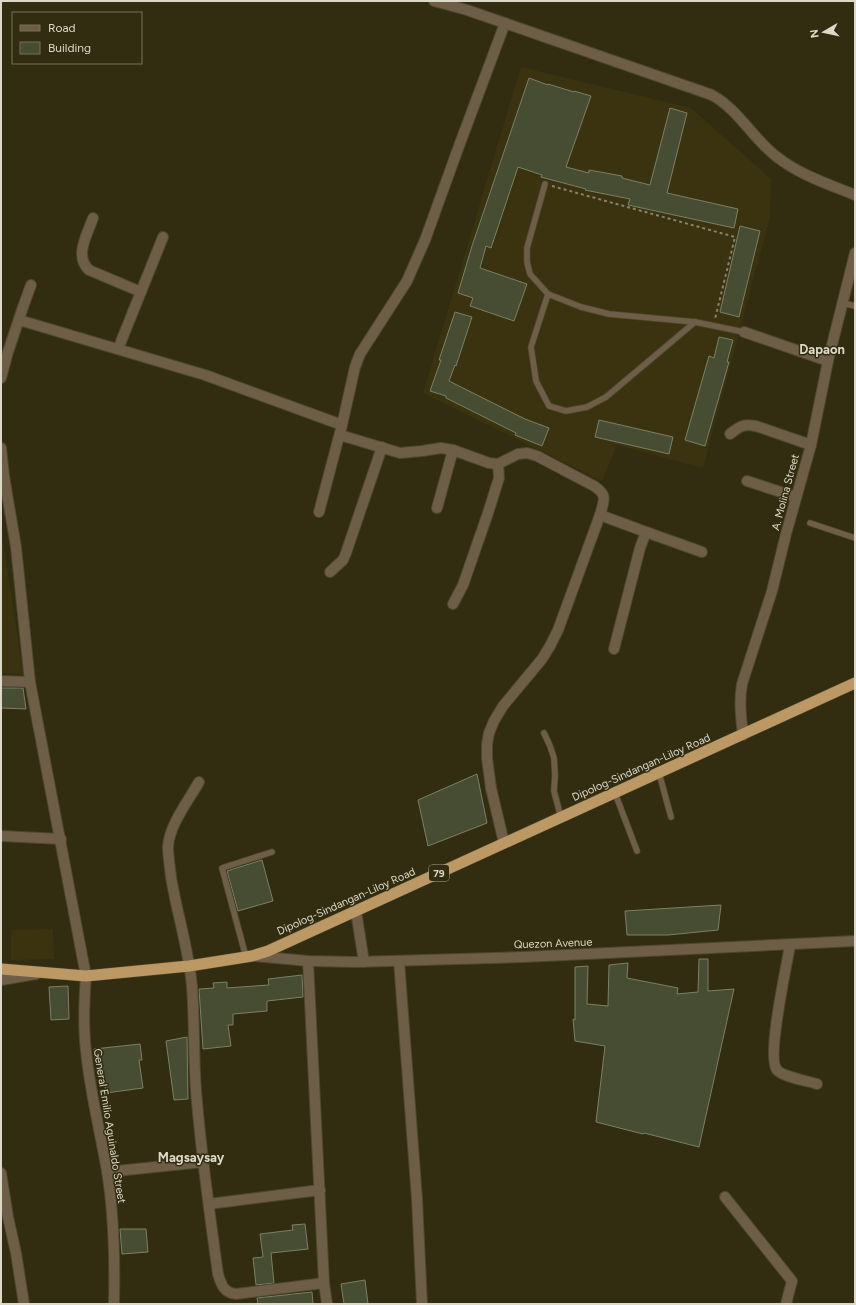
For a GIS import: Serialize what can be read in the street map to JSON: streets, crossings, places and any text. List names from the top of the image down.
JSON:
{
  "streets": {
    "highway": ["Dipolog-Sindangan-Liloy Road", "79"],
    "street": ["A. Molina Street", "Quezon Avenue", "General Emilio Aguinaldo Street"]
  },
  "crossings": [
    ["A. Molina Street", "Dipolog-Sindangan-Liloy Road"],
    ["Dipolog-Sindangan-Liloy Road", "Quezon Avenue"],
    ["Dipolog-Sindangan-Liloy Road", "General Emilio Aguinaldo Street"]
  ],
  "districts": ["Dapaon", "Magsaysay"],
  "legend": ["Road", "Building"],
  "north": "left"
}
